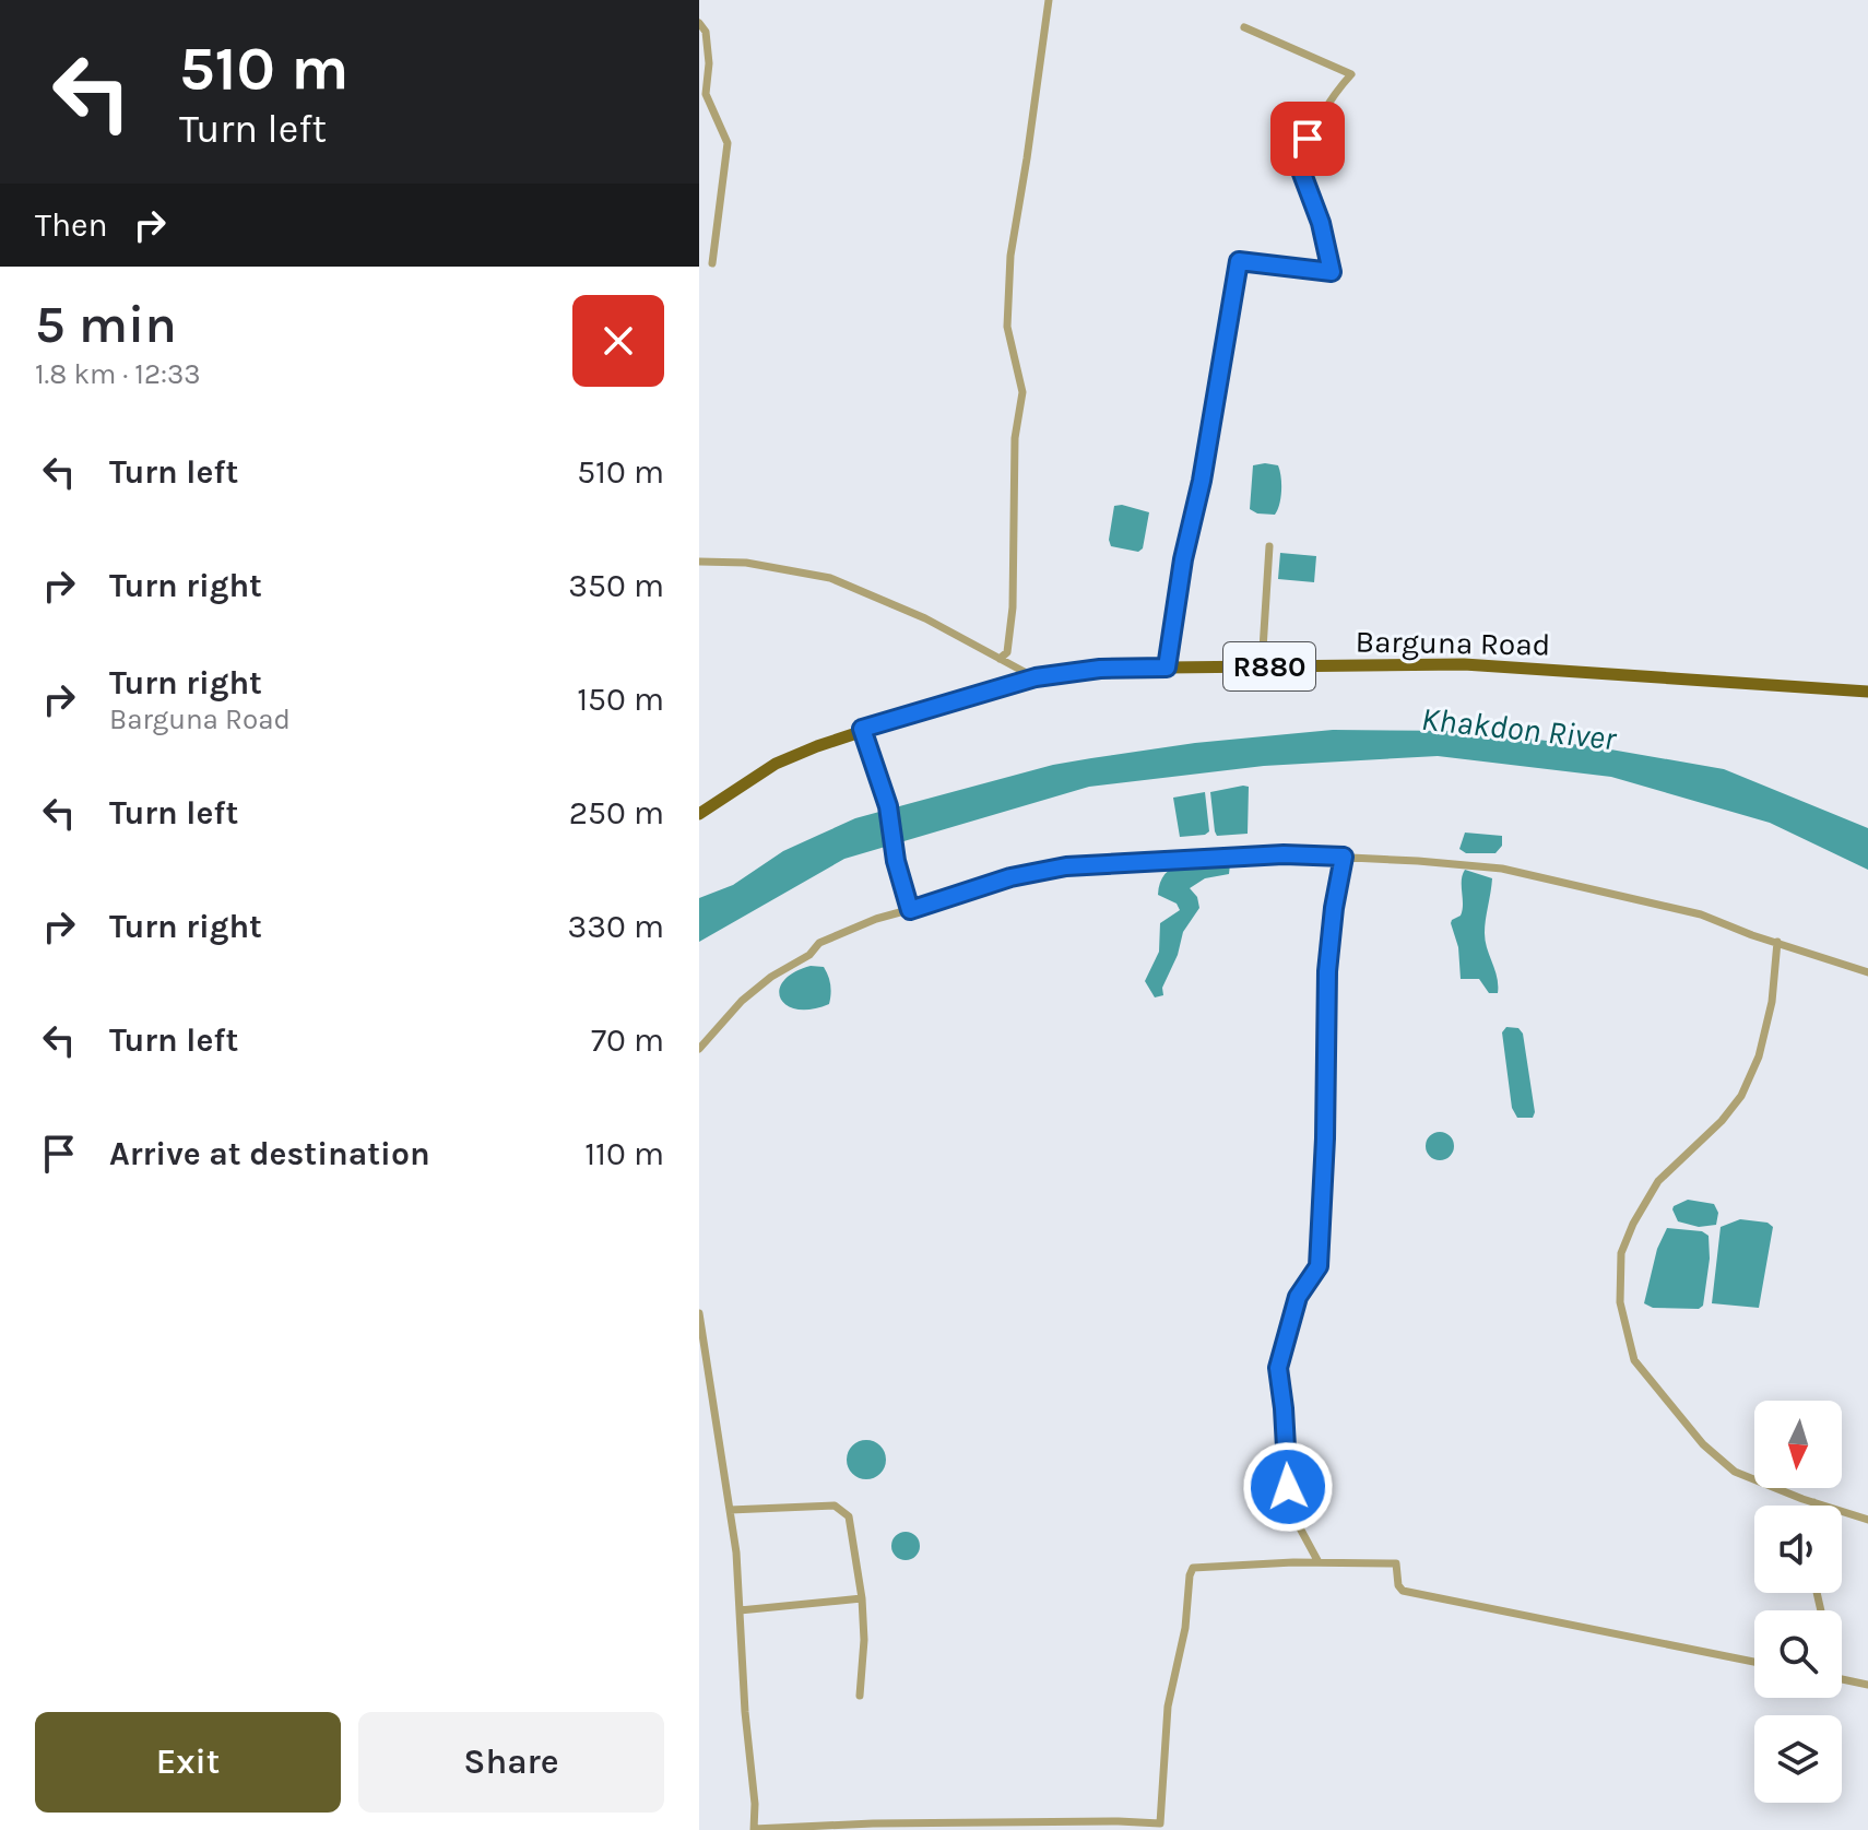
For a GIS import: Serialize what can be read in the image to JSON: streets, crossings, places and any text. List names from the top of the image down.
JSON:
{
  "streets": {
    "main road": ["Barguna Road", "R880"]
  },
  "water": ["Khakdon River"],
  "north": "bottom",
  "page": {
    "turn": ["510 m", "Turn left"],
    "then": "Then",
    "heading": ["5 min", "1.8 km · 12:33"],
    "list": [
      {
        "name": "Turn left",
        "value": "510 m"
      },
      {
        "name": "Turn right",
        "value": "350 m"
      },
      {
        "name": "Turn right",
        "note": "Barguna Road",
        "value": "150 m"
      },
      {
        "name": "Turn left",
        "value": "250 m"
      },
      {
        "name": "Turn right",
        "value": "330 m"
      },
      {
        "name": "Turn left",
        "value": "70 m"
      },
      {
        "name": "Arrive at destination",
        "value": "110 m"
      }
    ],
    "buttons": ["Exit", "Share"]
  }
}
